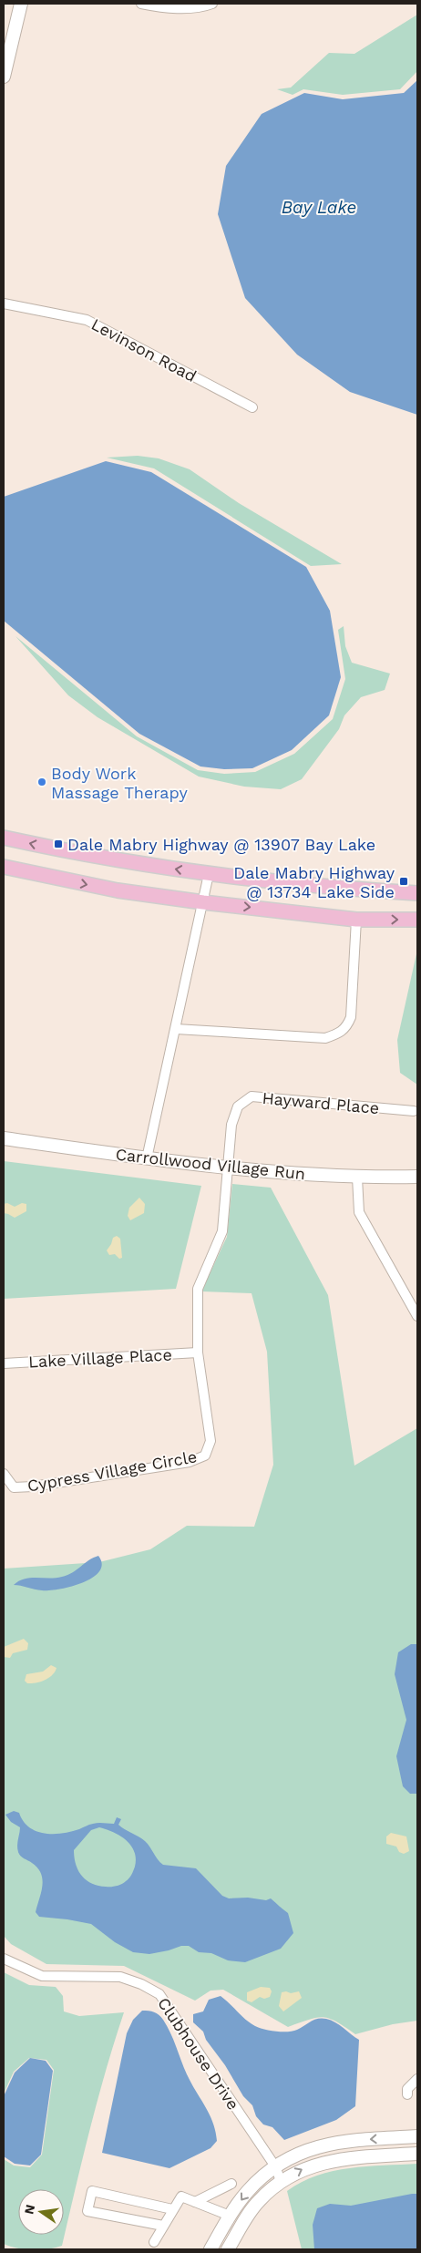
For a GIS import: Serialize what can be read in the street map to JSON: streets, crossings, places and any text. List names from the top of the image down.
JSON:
{
  "streets": {
    "street": [
      "Levinson Road",
      "Hayward Place",
      "Carrollwood Village Run",
      "Lake Village Place",
      "Cypress Village Circle",
      "Clubhouse Drive"
    ]
  },
  "crossings": [
    ["Hayward Place", "Carrollwood Village Run"],
    ["Hayward Place", "Cypress Village Circle"],
    ["Lake Village Place", "Cypress Village Circle"]
  ],
  "water": ["Bay Lake"],
  "places": {
    "other": ["Body Work Massage Therapy"],
    "transit": ["Dale Mabry Highway @ 13907 Bay Lake", "Dale Mabry Highway @ 13734 Lake Side"]
  },
  "north": "left"
}
